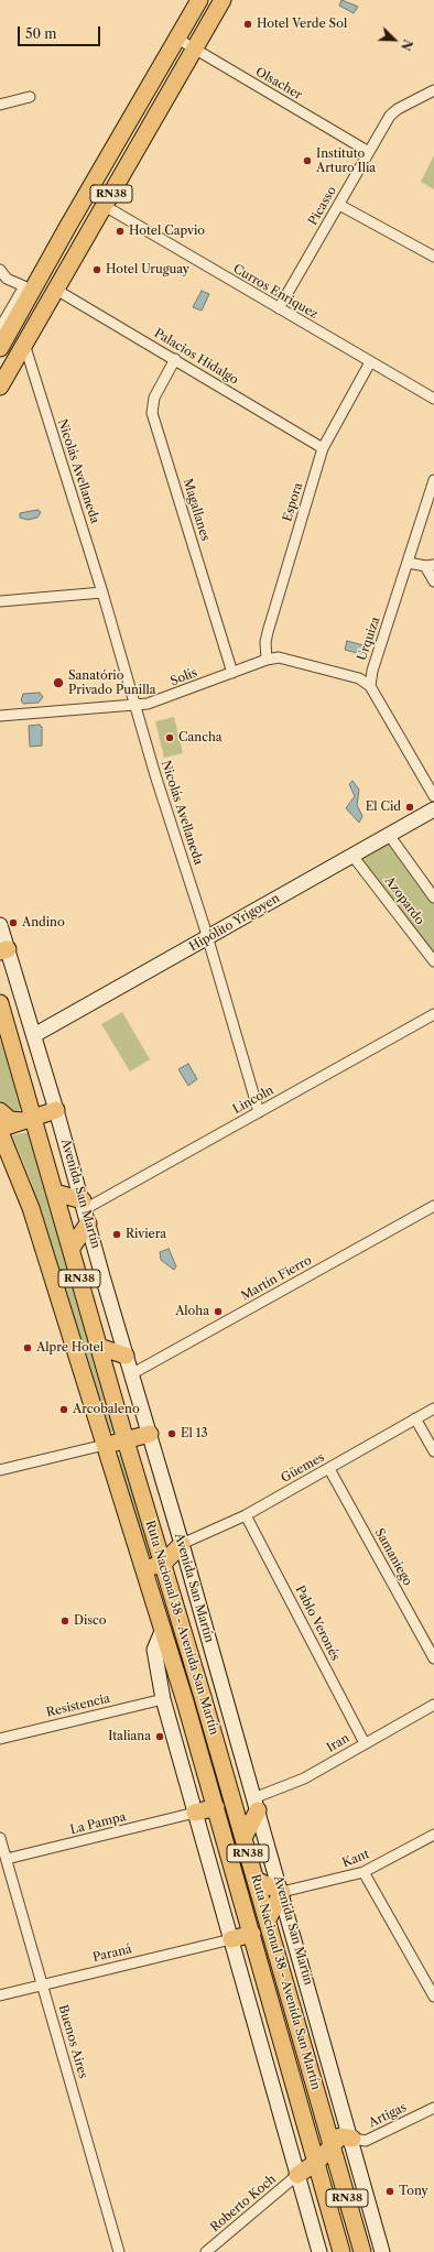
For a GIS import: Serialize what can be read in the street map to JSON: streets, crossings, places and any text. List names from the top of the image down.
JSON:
{
  "streets": {
    "main road": [
      "RN38",
      "Hipólito Yrigoyen",
      "Avenida San Martín",
      "Ruta Nacional 38 - Avenida San Martín"
    ],
    "street": [
      "Olsacher",
      "Picasso",
      "Curros Enriquez",
      "Palacios Hidalgo",
      "Nicolás Avellaneda",
      "Espora",
      "Magallanes",
      "Urquiza",
      "Solís",
      "Azopardo",
      "Lincoln",
      "Martín Fierro",
      "Güemes",
      "Samaniego",
      "Pablo Veronés",
      "Resistencia",
      "Iran",
      "La Pampa",
      "Kant",
      "Paraná",
      "Buenos Aires",
      "Artigas",
      "Roberto Koch"
    ]
  },
  "crossings": [
    ["Olsacher", "RN38"],
    ["Olsacher", "Picasso"],
    ["RN38", "Curros Enriquez"],
    ["RN38", "Palacios Hidalgo"],
    ["RN38", "Nicolás Avellaneda"],
    ["Picasso", "Curros Enriquez"],
    ["Curros Enriquez", "Espora"],
    ["Palacios Hidalgo", "Espora"],
    ["Palacios Hidalgo", "Magallanes"],
    ["Nicolás Avellaneda", "Solís"],
    ["Nicolás Avellaneda", "Hipólito Yrigoyen"],
    ["Nicolás Avellaneda", "Lincoln"],
    ["Espora", "Solís"],
    ["Magallanes", "Solís"],
    ["Urquiza", "Solís"],
    ["Azopardo", "Hipólito Yrigoyen"],
    ["Hipólito Yrigoyen", "Avenida San Martín"],
    ["Lincoln", "Avenida San Martín"],
    ["Avenida San Martín", "Martín Fierro"],
    ["Avenida San Martín", "Güemes"],
    ["Avenida San Martín", "Ruta Nacional 38 - Avenida San Martín"],
    ["Avenida San Martín", "Iran"],
    ["Avenida San Martín", "Kant"],
    ["Avenida San Martín", "Artigas"],
    ["Güemes", "Samaniego"],
    ["Güemes", "Pablo Veronés"],
    ["Pablo Veronés", "Iran"],
    ["Ruta Nacional 38 - Avenida San Martín", "Artigas"],
    ["La Pampa", "Buenos Aires"],
    ["Paraná", "Buenos Aires"]
  ],
  "places": [
    "Hotel Verde Sol",
    "Instituto Arturo Ilia",
    "Hotel Capvio",
    "Hotel Uruguay",
    "Sanatório Privado Punilla",
    "Cancha",
    "El Cid",
    "Andino",
    "Riviera",
    "Aloha",
    "Alpre Hotel",
    "Arcobaleno",
    "El 13",
    "Disco",
    "Italiana",
    "Tony"
  ],
  "scale_bar": "50 m",
  "north": "bottom right"
}
